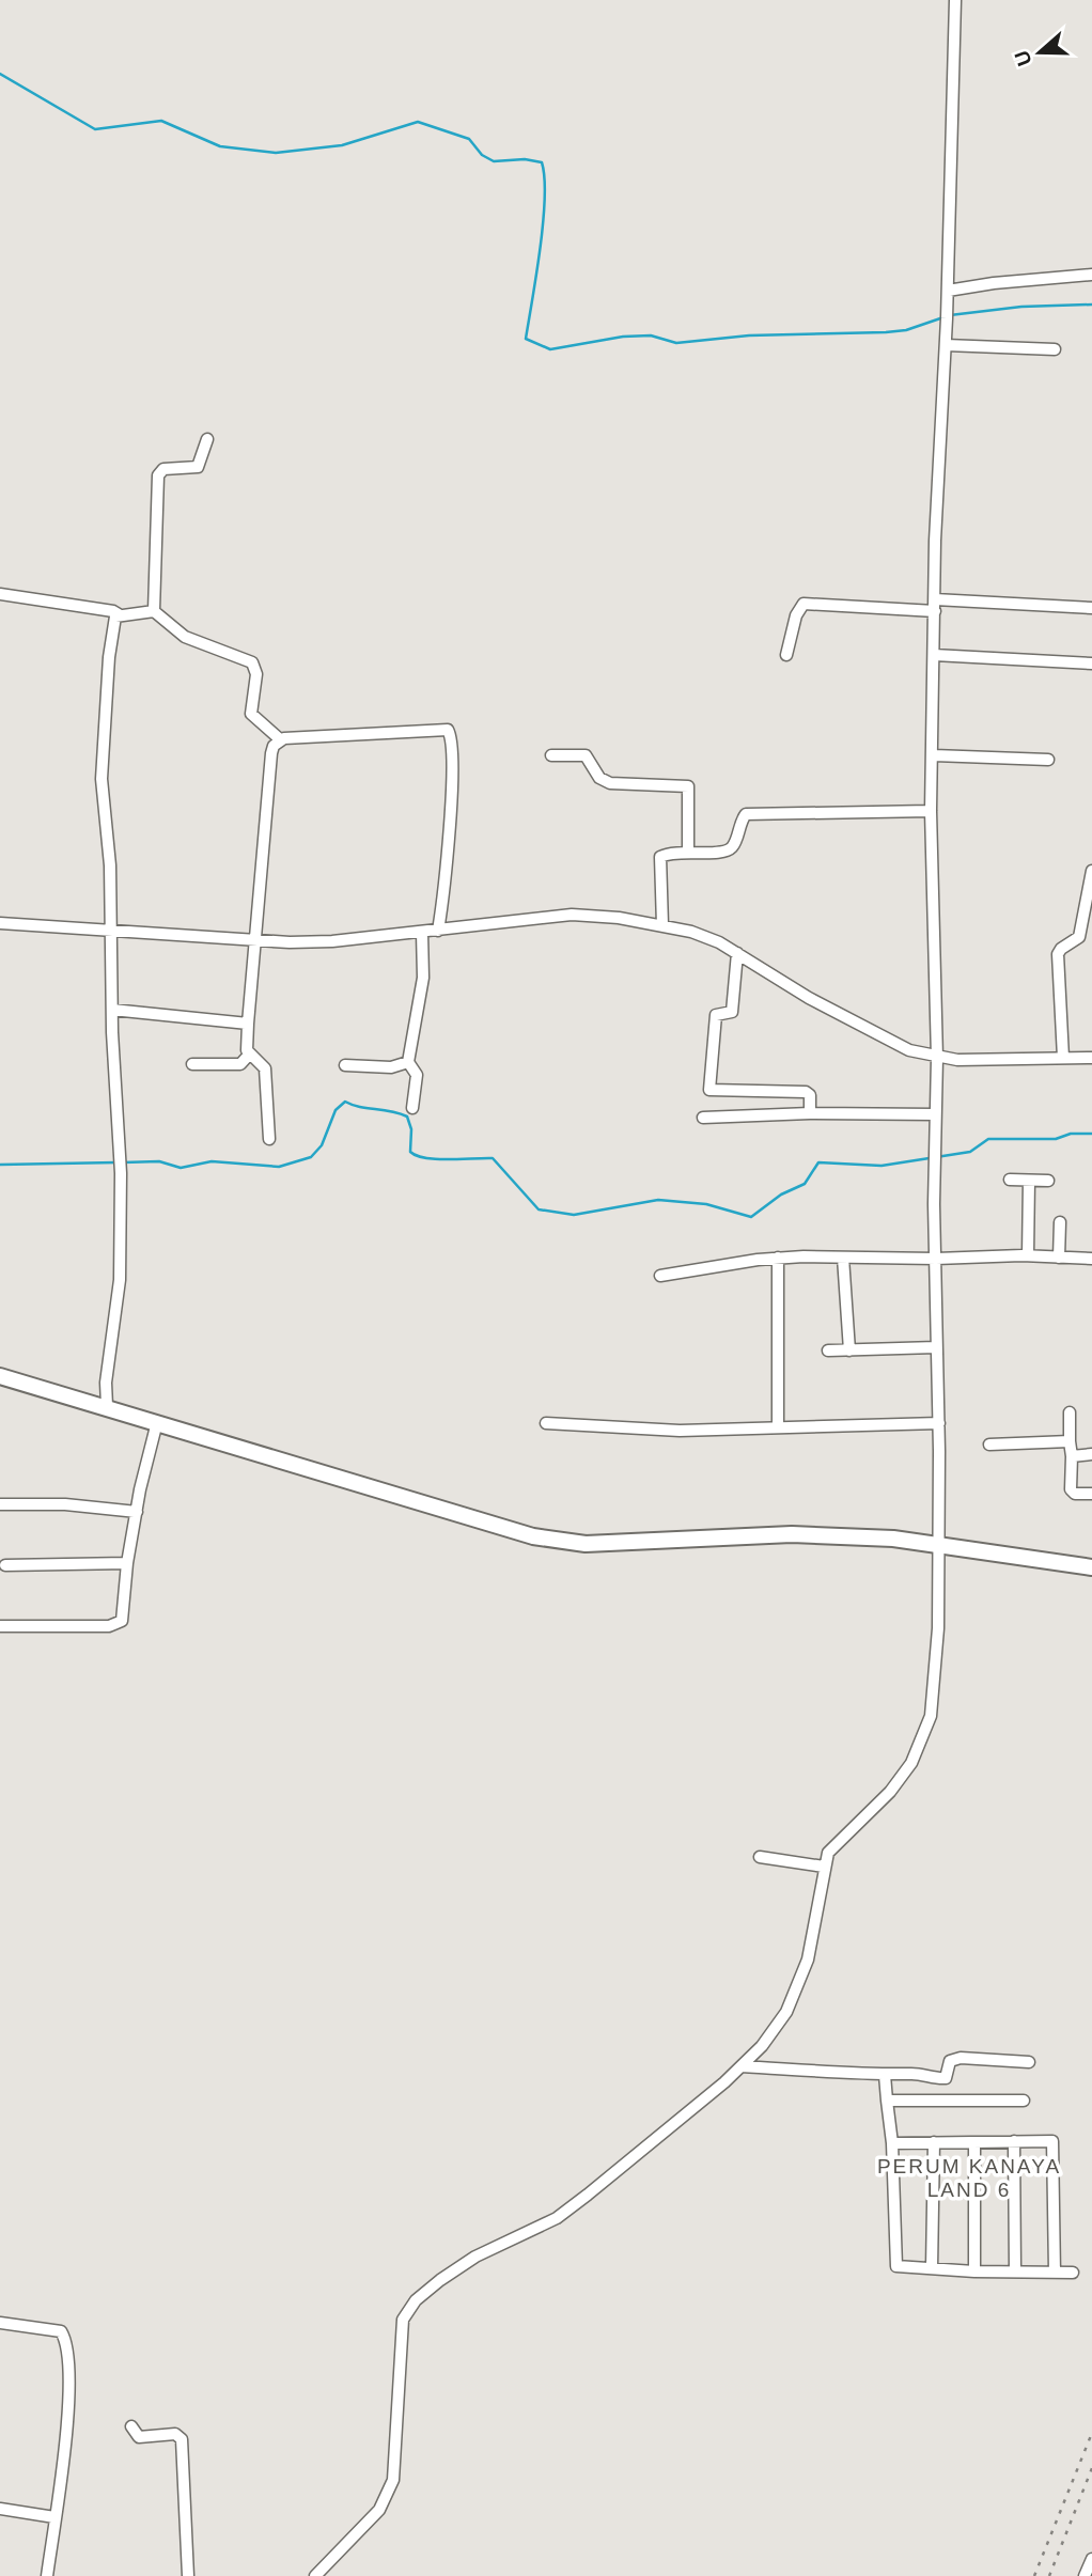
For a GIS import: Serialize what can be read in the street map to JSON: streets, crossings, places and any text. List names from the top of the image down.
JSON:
{
  "districts": ["PERUM KANAYA LAND 6"],
  "north": "left"
}
